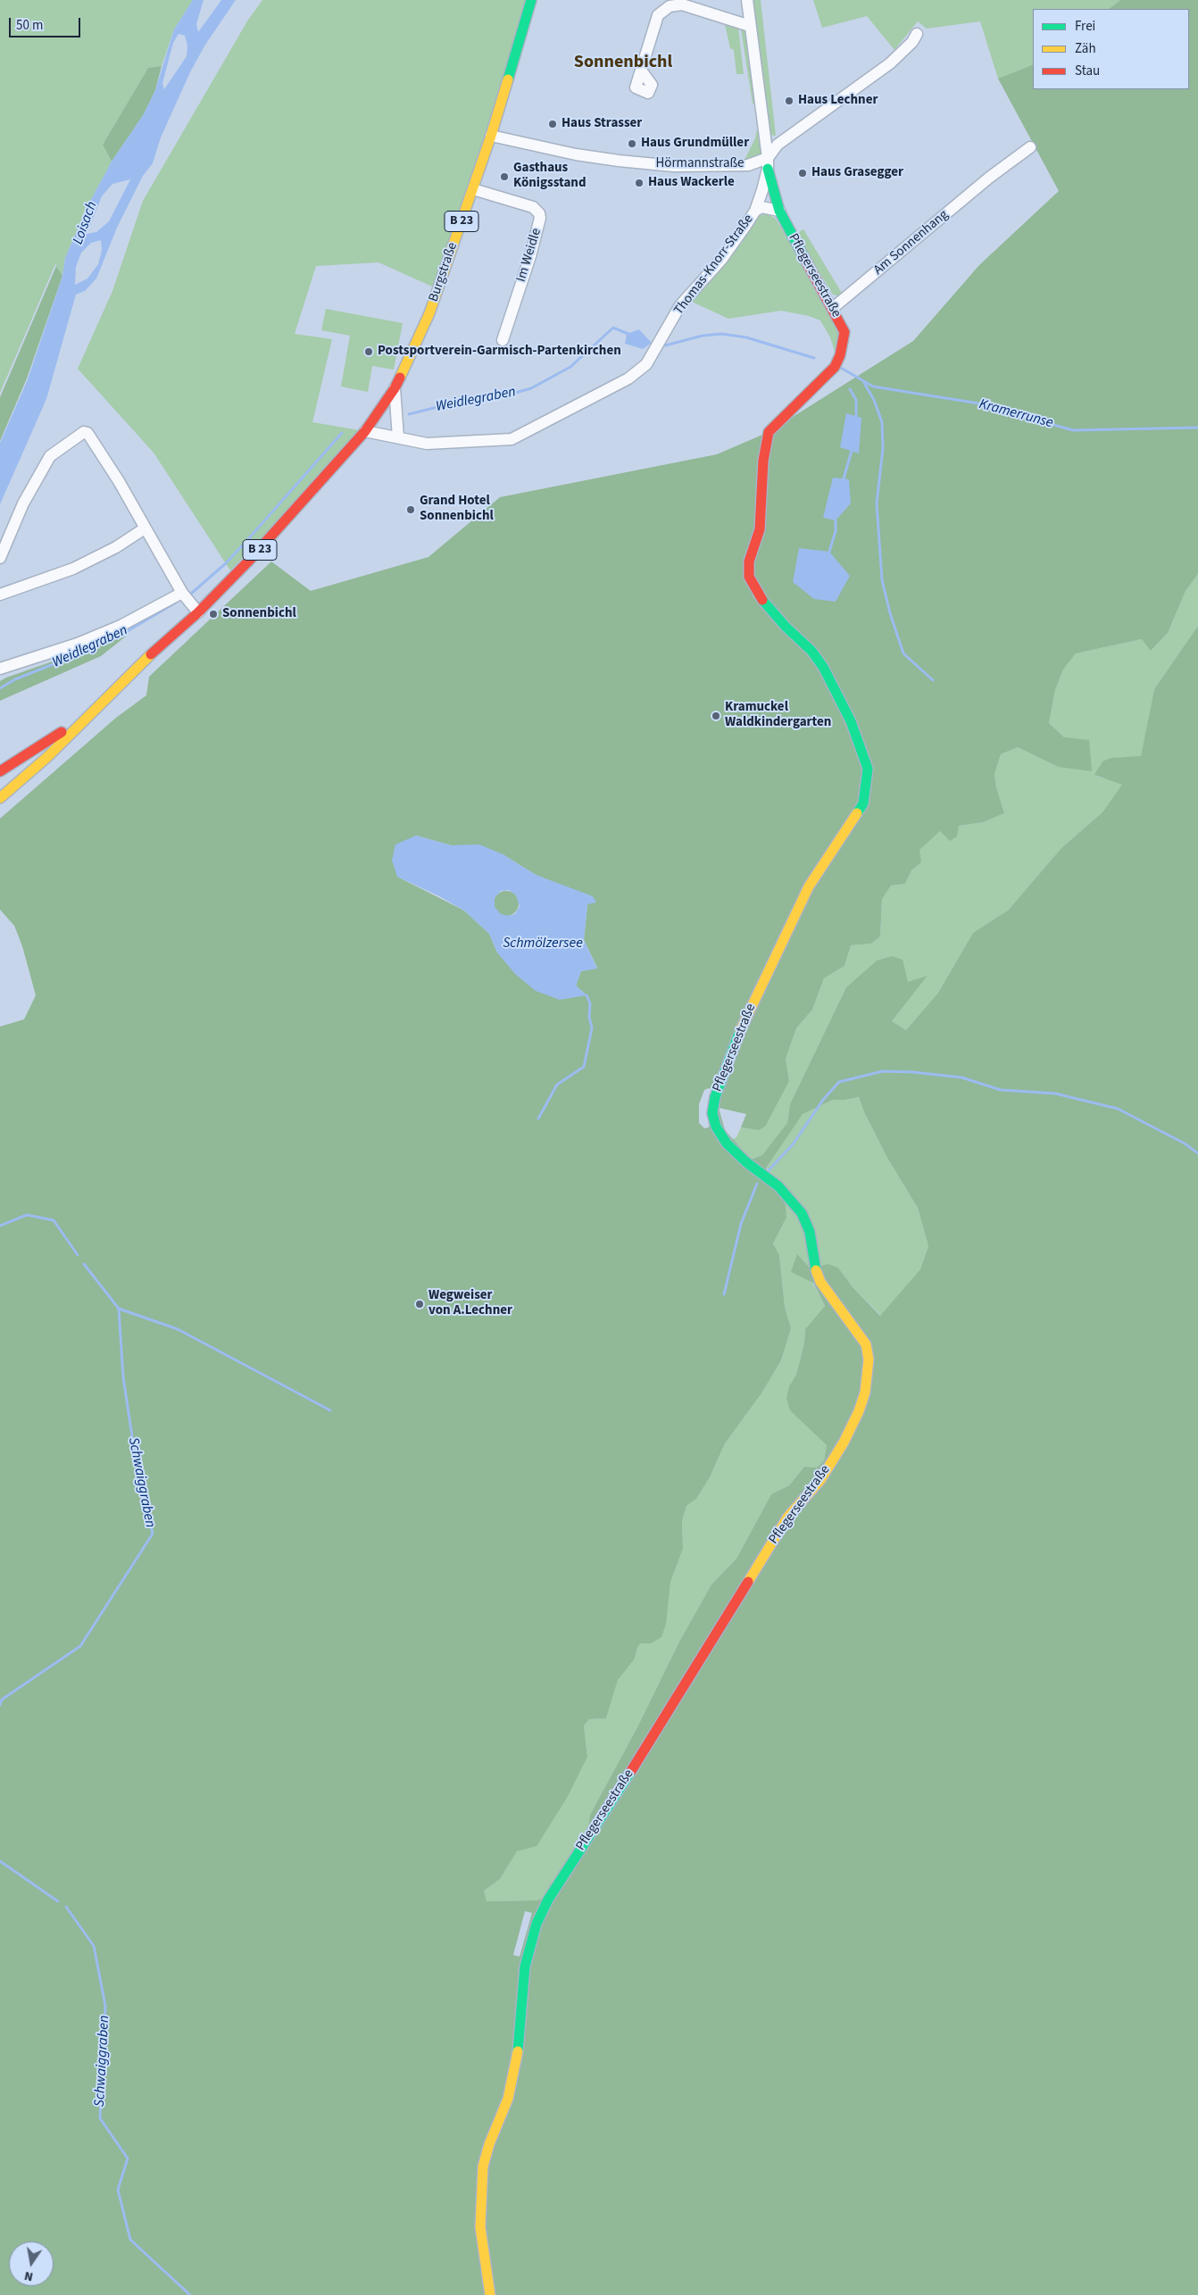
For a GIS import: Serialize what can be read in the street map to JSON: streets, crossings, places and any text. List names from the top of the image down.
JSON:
{
  "streets": {
    "street": [
      "Hörmannstraße",
      "B 23",
      "Am Sonnenhang",
      "Im Weidle",
      "Thomas-Knorr-Straße",
      "Burgstraße",
      "Pflegerseestraße"
    ]
  },
  "crossings": [
    ["Hörmannstraße", "Thomas-Knorr-Straße"],
    ["Hörmannstraße", "Burgstraße"],
    ["Hörmannstraße", "Pflegerseestraße"],
    ["B 23", "Thomas-Knorr-Straße"],
    ["B 23", "Burgstraße"],
    ["Am Sonnenhang", "Pflegerseestraße"],
    ["Im Weidle", "Burgstraße"],
    ["Thomas-Knorr-Straße", "Burgstraße"],
    ["Thomas-Knorr-Straße", "Pflegerseestraße"]
  ],
  "districts": ["Sonnenbichl"],
  "water": [
    "Loisach",
    "Weidlegraben",
    "Kramerrunse",
    "Schmölzersee",
    "Schwaiggraben"
  ],
  "places": [
    "Haus Lechner",
    "Haus Strasser",
    "Haus Grundmüller",
    "Haus Grasegger",
    "Gasthaus Königsstand",
    "Haus Wackerle",
    "Postsportverein-Garmisch-Partenkirchen",
    "Grand Hotel Sonnenbichl",
    "Sonnenbichl",
    "Kramuckel Waldkindergarten",
    "Wegweiser von A.Lechner"
  ],
  "legend": ["Frei", "Zäh", "Stau"],
  "scale_bar": "50 m",
  "north": "bottom"
}
